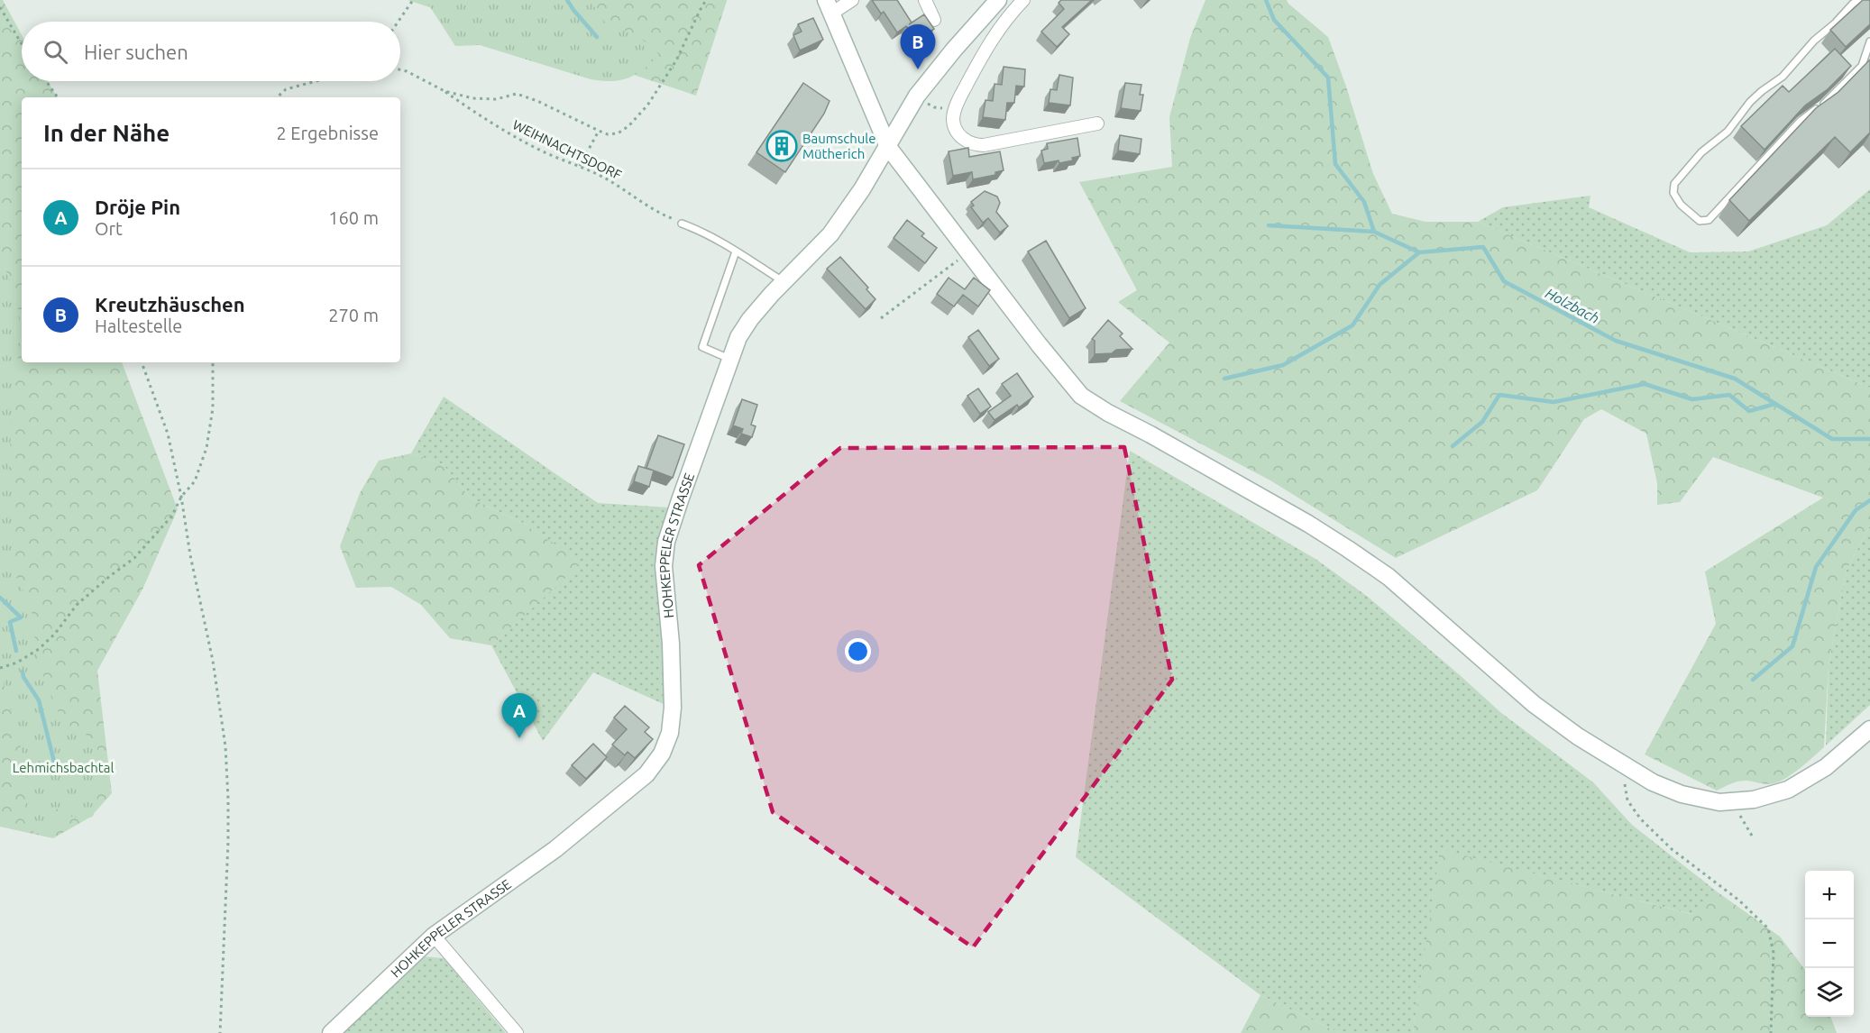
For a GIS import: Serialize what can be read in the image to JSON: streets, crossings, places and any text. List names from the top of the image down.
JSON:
{
  "streets": {
    "street": ["HOHKEPPELER STRASSE"],
    "path": ["WEIHNACHTSDORF"]
  },
  "water": ["Holzbach"],
  "parks": ["Lehmichsbachtal"],
  "places": {
    "building": ["Baumschule Mütherich"]
  },
  "page": {
    "search": "Hier suchen",
    "pins": ["B", "A"],
    "heading": ["In der Nähe", "2 Ergebnisse"],
    "list": [
      {
        "mark": "A",
        "name": "Dröje Pin",
        "note": "Ort",
        "value": "160 m"
      },
      {
        "mark": "B",
        "name": "Kreutzhäuschen",
        "note": "Haltestelle",
        "value": "270 m"
      }
    ],
    "map_buttons": ["+", "−"]
  }
}
